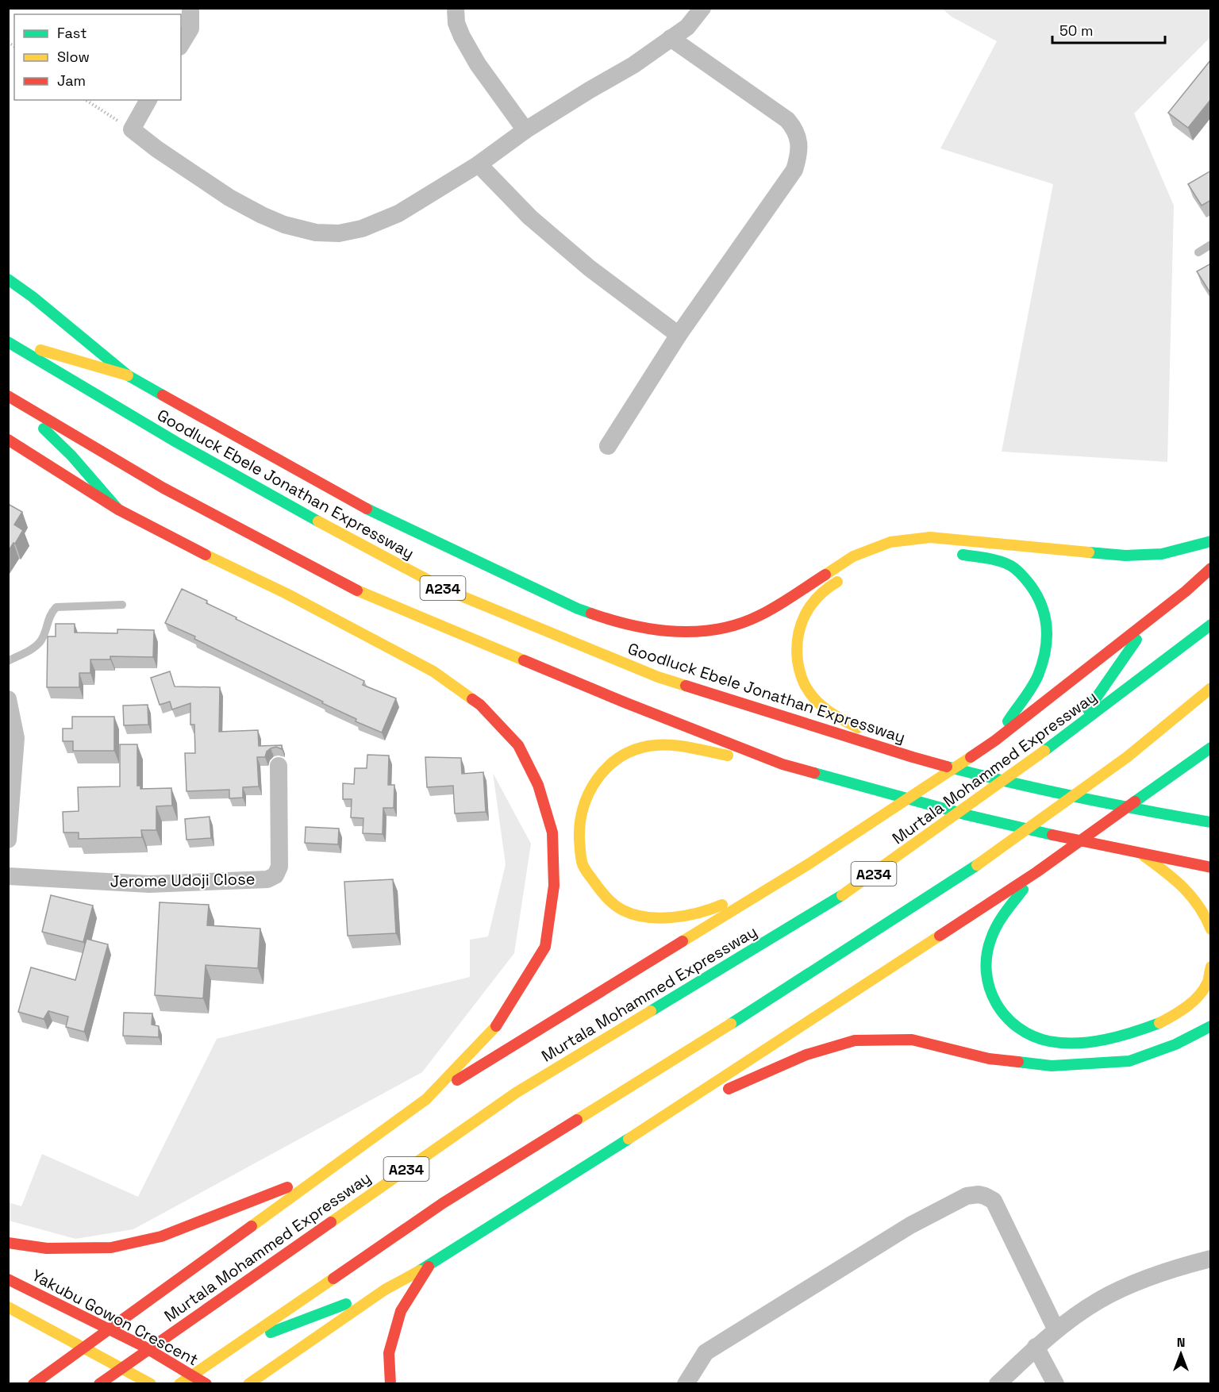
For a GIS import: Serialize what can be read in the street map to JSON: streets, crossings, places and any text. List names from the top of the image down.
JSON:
{
  "streets": {
    "main road": [
      "Goodluck Ebele Jonathan Expressway",
      "A234",
      "Murtala Mohammed Expressway",
      "Yakubu Gowon Crescent"
    ],
    "street": ["Jerome Udoji Close"]
  },
  "legend": ["Fast", "Slow", "Jam"],
  "scale_bar": "50 m",
  "north": "top"
}
